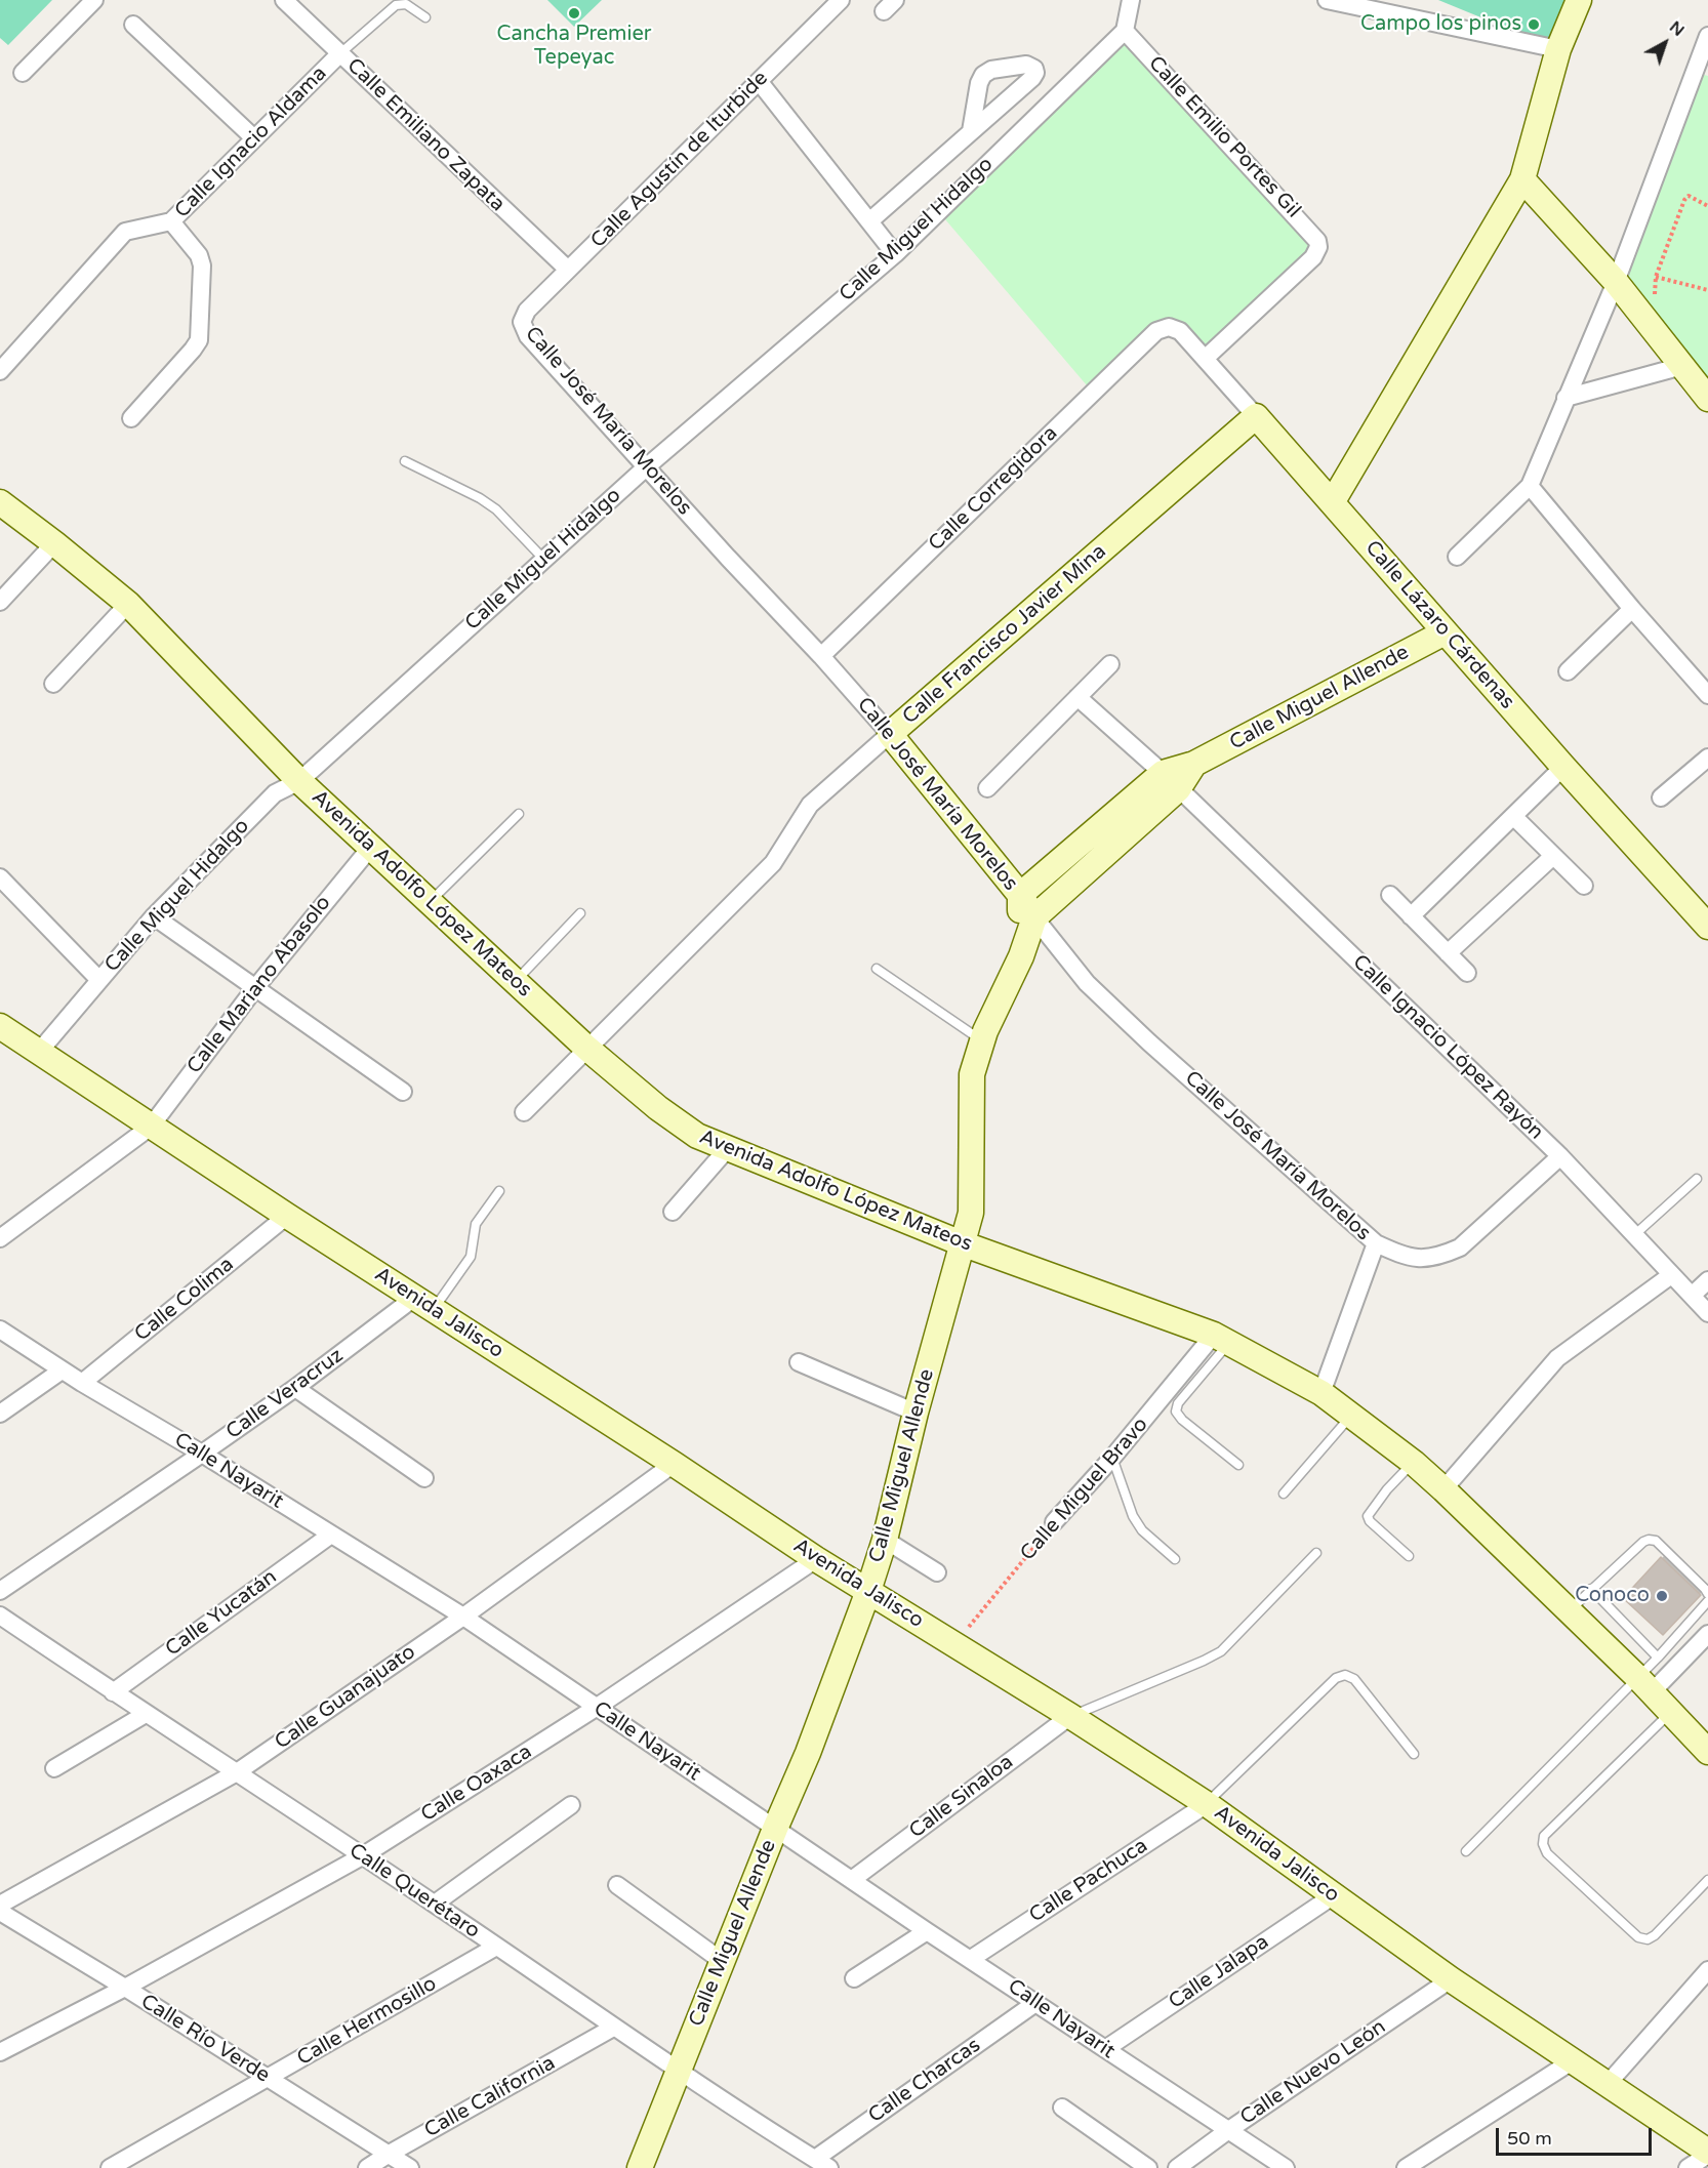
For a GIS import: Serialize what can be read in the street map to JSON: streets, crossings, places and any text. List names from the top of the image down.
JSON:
{
  "streets": {
    "main road": [
      "Calle José María Morelos",
      "Calle Lázaro Cárdenas",
      "Calle Francisco Javier Mina",
      "Calle Miguel Allende",
      "Avenida Adolfo López Mateos",
      "Avenida Jalisco"
    ],
    "street": [
      "Calle Emiliano Zapata",
      "Calle Emilio Portes Gil",
      "Calle Ignacio Aldama",
      "Calle Agustín de Iturbide",
      "Calle Miguel Hidalgo",
      "Calle Corregidora",
      "Calle Mariano Abasolo",
      "Calle Ignacio López Rayón",
      "Calle Colima",
      "Calle Veracruz",
      "Calle Nayarit",
      "Calle Miguel Bravo",
      "Calle Yucatán",
      "Calle Guanajuato",
      "Calle Oaxaca",
      "Calle Sinaloa",
      "Calle Pachuca",
      "Calle Querétaro",
      "Calle Jalapa",
      "Calle Hermosillo",
      "Calle Río Verde",
      "Calle Nuevo León",
      "Calle Charcas",
      "Calle California"
    ]
  },
  "crossings": [
    ["Calle Emiliano Zapata", "Calle Ignacio Aldama"],
    ["Calle Emiliano Zapata", "Calle Agustín de Iturbide"],
    ["Calle Emilio Portes Gil", "Calle Miguel Hidalgo"],
    ["Calle Emilio Portes Gil", "Calle Lázaro Cárdenas"],
    ["Calle Agustín de Iturbide", "Calle José María Morelos"],
    ["Calle Miguel Hidalgo", "Calle José María Morelos"],
    ["Calle Miguel Hidalgo", "Avenida Adolfo López Mateos"],
    ["Calle Miguel Hidalgo", "Avenida Jalisco"],
    ["Calle José María Morelos", "Calle Corregidora"],
    ["Calle José María Morelos", "Calle Francisco Javier Mina"],
    ["Calle José María Morelos", "Calle Miguel Allende"],
    ["Calle José María Morelos", "Avenida Adolfo López Mateos"],
    ["Calle José María Morelos", "Calle Ignacio López Rayón"],
    ["Calle Corregidora", "Calle Lázaro Cárdenas"],
    ["Calle Lázaro Cárdenas", "Calle Francisco Javier Mina"],
    ["Calle Lázaro Cárdenas", "Calle Miguel Allende"],
    ["Calle Francisco Javier Mina", "Avenida Adolfo López Mateos"],
    ["Calle Miguel Allende", "Avenida Adolfo López Mateos"],
    ["Calle Miguel Allende", "Calle Ignacio López Rayón"],
    ["Calle Miguel Allende", "Avenida Jalisco"],
    ["Calle Miguel Allende", "Calle Nayarit"],
    ["Calle Miguel Allende", "Calle Querétaro"],
    ["Avenida Adolfo López Mateos", "Calle Mariano Abasolo"],
    ["Avenida Adolfo López Mateos", "Calle Miguel Bravo"],
    ["Calle Mariano Abasolo", "Avenida Jalisco"],
    ["Calle Colima", "Avenida Jalisco"],
    ["Calle Colima", "Calle Nayarit"],
    ["Avenida Jalisco", "Calle Veracruz"],
    ["Avenida Jalisco", "Calle Miguel Bravo"],
    ["Avenida Jalisco", "Calle Guanajuato"],
    ["Avenida Jalisco", "Calle Oaxaca"],
    ["Avenida Jalisco", "Calle Sinaloa"],
    ["Avenida Jalisco", "Calle Pachuca"],
    ["Avenida Jalisco", "Calle Jalapa"],
    ["Avenida Jalisco", "Calle Nuevo León"],
    ["Calle Veracruz", "Calle Nayarit"],
    ["Calle Nayarit", "Calle Yucatán"],
    ["Calle Nayarit", "Calle Guanajuato"],
    ["Calle Nayarit", "Calle Oaxaca"],
    ["Calle Nayarit", "Calle Sinaloa"],
    ["Calle Nayarit", "Calle Pachuca"],
    ["Calle Nayarit", "Calle Jalapa"],
    ["Calle Nayarit", "Calle Nuevo León"],
    ["Calle Nayarit", "Calle Charcas"],
    ["Calle Yucatán", "Calle Querétaro"],
    ["Calle Guanajuato", "Calle Querétaro"],
    ["Calle Oaxaca", "Calle Querétaro"],
    ["Calle Oaxaca", "Calle Río Verde"],
    ["Calle Querétaro", "Calle Hermosillo"],
    ["Calle Querétaro", "Calle Charcas"],
    ["Calle Querétaro", "Calle California"],
    ["Calle Hermosillo", "Calle Río Verde"],
    ["Calle Río Verde", "Calle California"]
  ],
  "places": ["Cancha Premier Tepeyac", "Campo los pinos", "Conoco"],
  "scale_bar": "50 m",
  "north": "top right"
}
